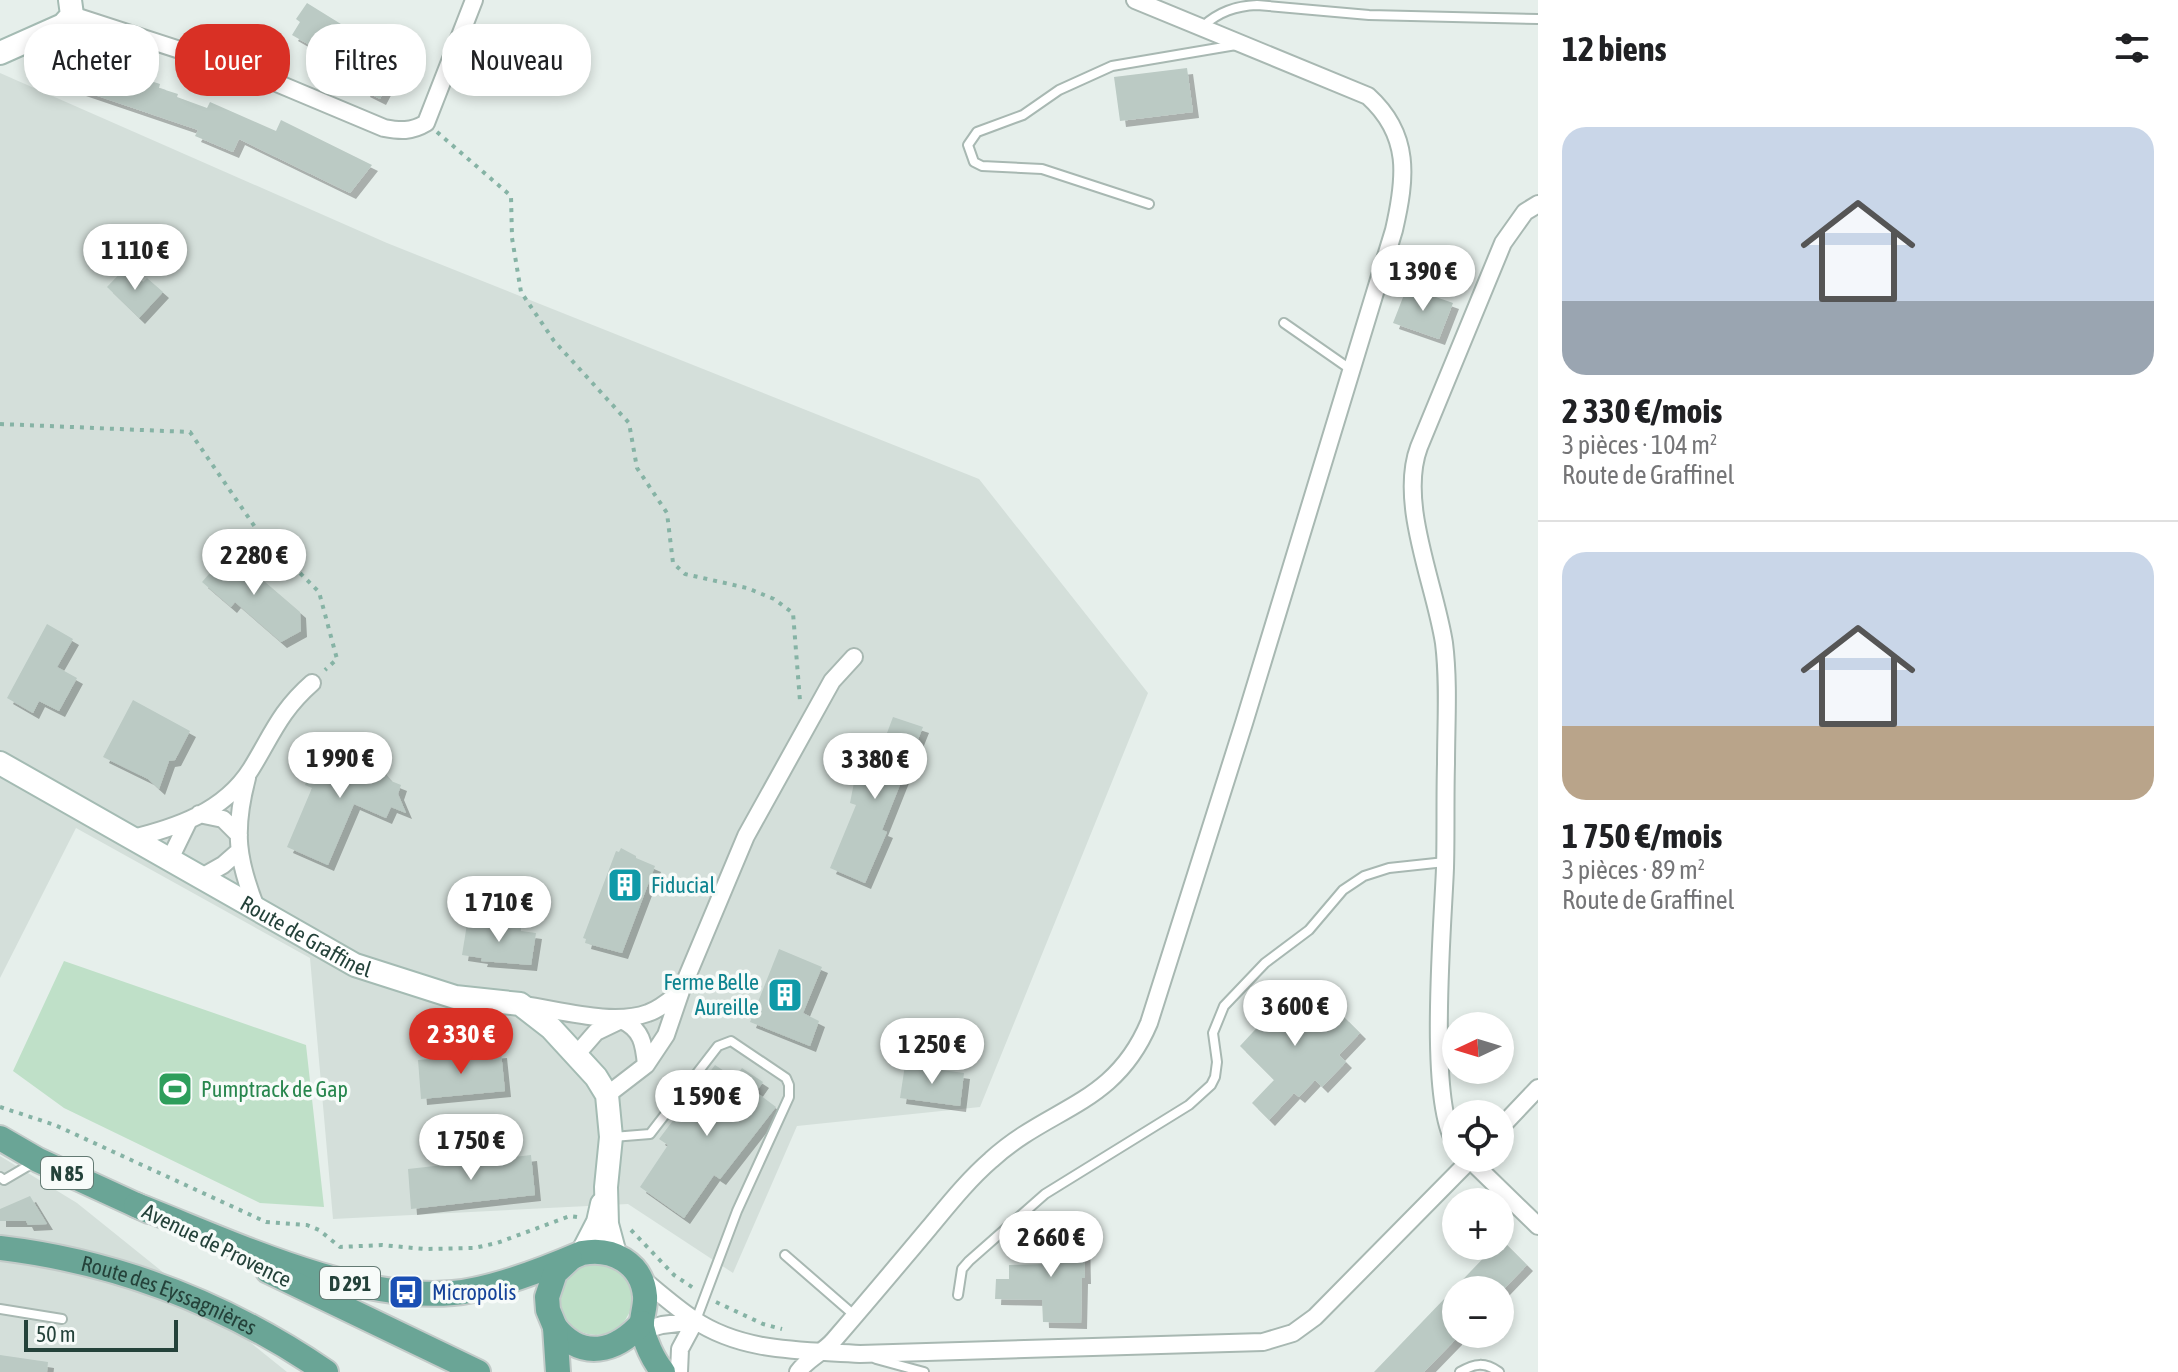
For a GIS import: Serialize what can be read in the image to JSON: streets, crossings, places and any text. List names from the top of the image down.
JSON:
{
  "streets": {
    "main road": [
      "N 85",
      "Avenue de Provence",
      "D 291",
      "Route des Eyssagnières"
    ],
    "street": ["Route de Graffinel"]
  },
  "crossings": [
    ["Avenue de Provence", "D 291"]
  ],
  "places": {
    "building": ["Fiducial", "Ferme Belle Aureille"],
    "sports": ["Pumptrack de Gap"],
    "bus stop": ["Micropolis"]
  },
  "scale_bar": "50 m",
  "north": "left",
  "page": {
    "heading": "12 biens",
    "chip": [
      "Acheter",
      "Louer",
      "Filtres",
      "Nouveau"
    ],
    "list": [
      {
        "name": "2 330 €/mois",
        "note": "3 pièces · 104 m² · Route de Graffinel"
      },
      {
        "name": "1 750 €/mois",
        "note": "3 pièces · 89 m² · Route de Graffinel"
      }
    ],
    "price": [
      "1 110 €",
      "1 390 €",
      "2 280 €",
      "1 990 €",
      "3 380 €",
      "1 710 €",
      "3 600 €",
      "2 330 €",
      "1 250 €",
      "1 590 €",
      "1 750 €",
      "2 660 €"
    ],
    "map_buttons": ["+", "−"],
    "scale": "50 m"
  }
}
